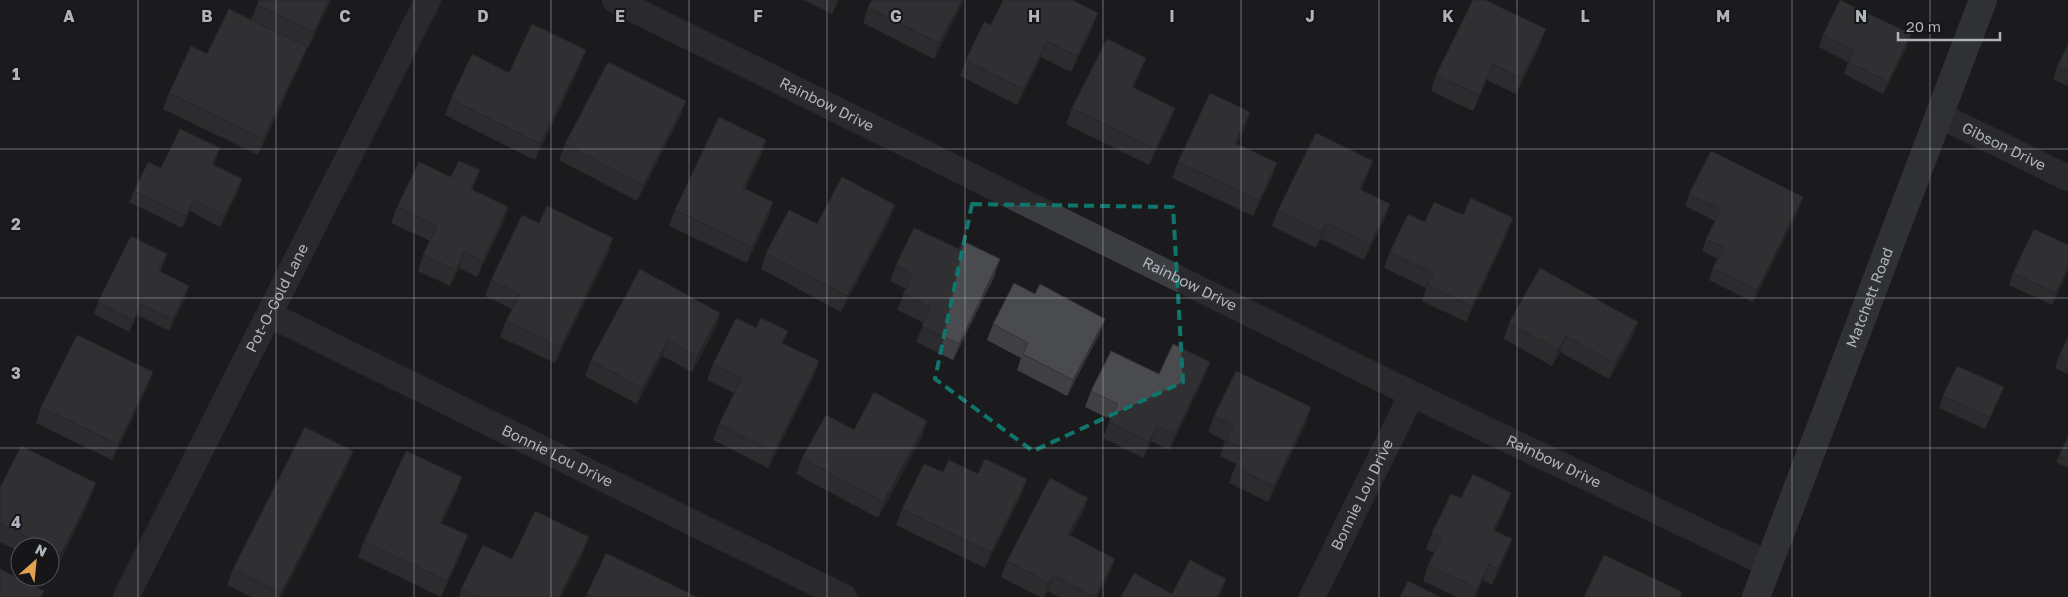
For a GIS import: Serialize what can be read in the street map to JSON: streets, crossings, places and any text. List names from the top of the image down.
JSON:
{
  "streets": {
    "street": [
      "Rainbow Drive",
      "Gibson Drive",
      "Pot-O-Gold Lane",
      "Matchett Road",
      "Bonnie Lou Drive"
    ]
  },
  "crossings": [
    ["Rainbow Drive", "Matchett Road"],
    ["Rainbow Drive", "Bonnie Lou Drive"],
    ["Gibson Drive", "Matchett Road"],
    ["Pot-O-Gold Lane", "Bonnie Lou Drive"]
  ],
  "scale_bar": "20 m",
  "north": "top right",
  "grid": {
    "columns": [
      "A",
      "B",
      "C",
      "D",
      "E",
      "F",
      "G",
      "H",
      "I",
      "J",
      "K",
      "L",
      "M",
      "N"
    ],
    "rows": [
      "1",
      "2",
      "3",
      "4"
    ]
  }
}
